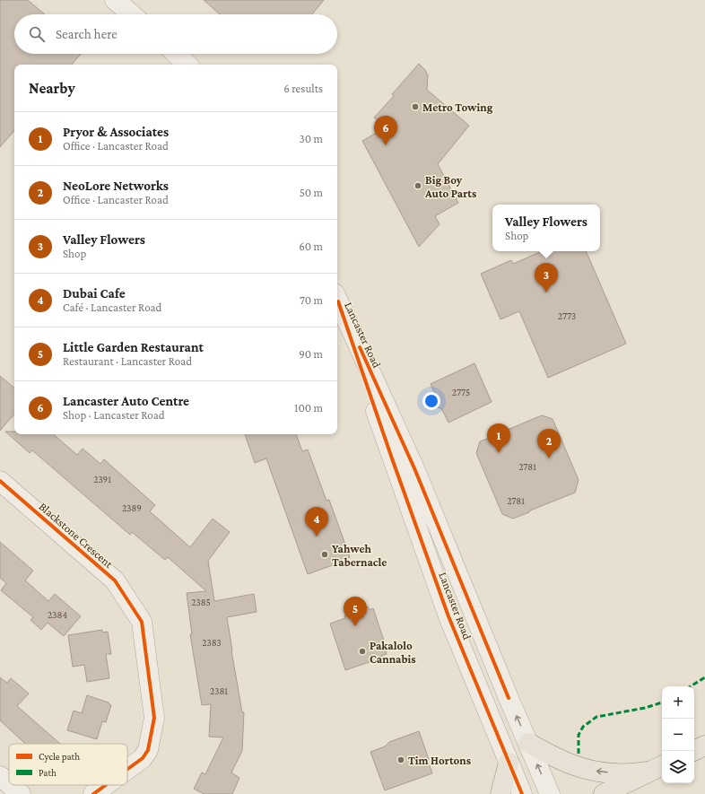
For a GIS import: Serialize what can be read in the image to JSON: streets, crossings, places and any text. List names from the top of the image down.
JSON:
{
  "streets": {
    "street": ["Lancaster Road", "Blackstone Crescent"]
  },
  "places": [
    "Metro Towing",
    "Big Boy Auto Parts",
    "Yahweh Tabernacle",
    "Pakalolo Cannabis",
    "Tim Hortons"
  ],
  "house_numbers": [
    "2773",
    "2775",
    "2781",
    "2391",
    "2781",
    "2389",
    "2385",
    "2384",
    "2383",
    "2381"
  ],
  "legend": ["Cycle path", "Path"],
  "page": {
    "search": "Search here",
    "heading": ["Nearby", "6 results"],
    "list": [
      {
        "mark": "1",
        "name": "Pryor & Associates",
        "note": "Office · Lancaster Road",
        "value": "30 m"
      },
      {
        "mark": "2",
        "name": "NeoLore Networks",
        "note": "Office · Lancaster Road",
        "value": "50 m"
      },
      {
        "mark": "3",
        "name": "Valley Flowers",
        "note": "Shop",
        "value": "60 m"
      },
      {
        "mark": "4",
        "name": "Dubai Cafe",
        "note": "Café · Lancaster Road",
        "value": "70 m"
      },
      {
        "mark": "5",
        "name": "Little Garden Restaurant",
        "note": "Restaurant · Lancaster Road",
        "value": "90 m"
      },
      {
        "mark": "6",
        "name": "Lancaster Auto Centre",
        "note": "Shop · Lancaster Road",
        "value": "100 m"
      }
    ],
    "pins": [
      "6",
      "3",
      "1",
      "2",
      "4",
      "5"
    ],
    "popup": ["Valley Flowers", "Shop"],
    "map_buttons": ["+", "−"]
  }
}
